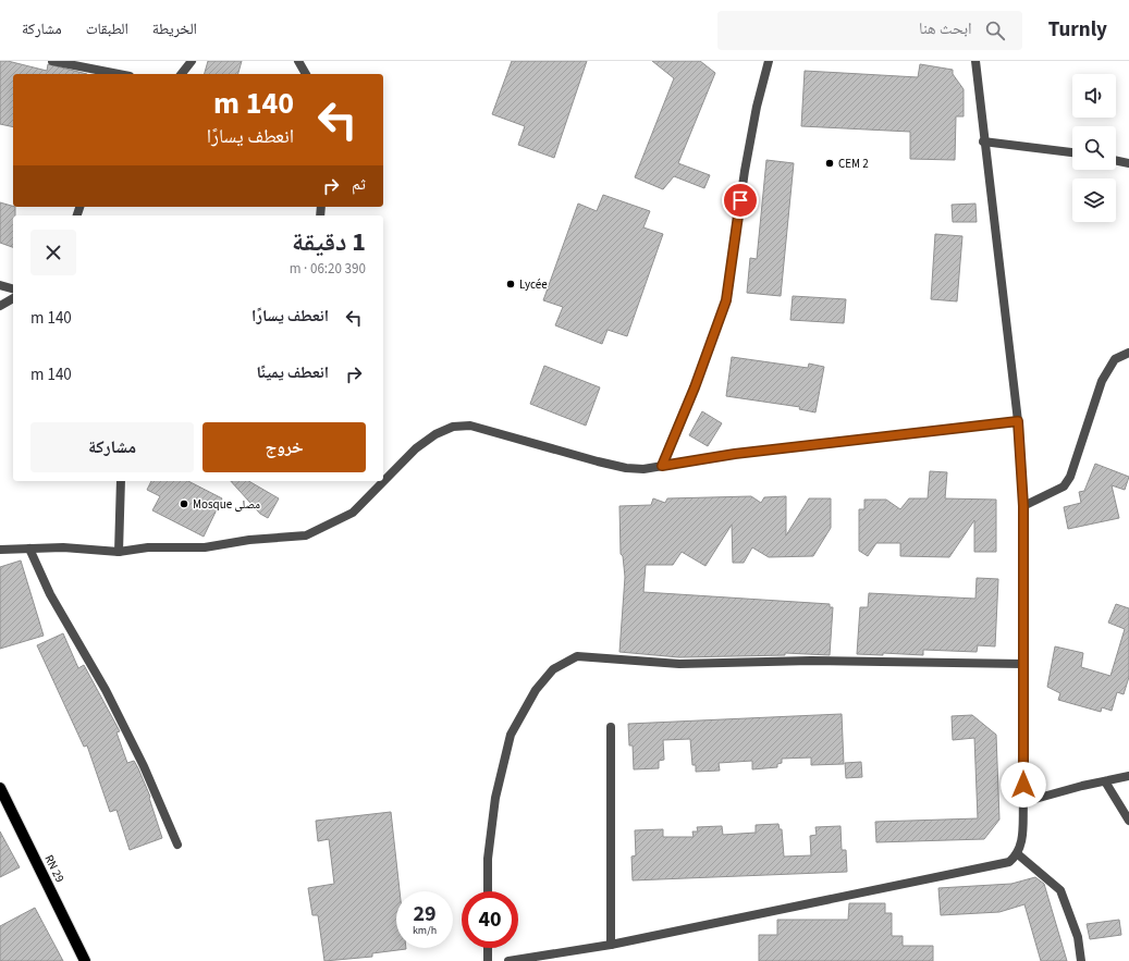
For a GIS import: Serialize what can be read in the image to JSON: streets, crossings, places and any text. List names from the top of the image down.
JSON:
{
  "streets": {
    "main road": ["RN 29"]
  },
  "places": ["CEM 2", "Lycée", "Mosque مصلى"],
  "page": {
    "header": "Turnly",
    "search": "ابحث هنا",
    "nav": ["الخريطة", "الطبقات", "مشاركة"],
    "turn": ["140 m", "انعطف يسارًا"],
    "then": "ثم",
    "heading": ["1 دقيقة", "390 m · 06:20"],
    "list": [
      {
        "name": "انعطف يسارًا",
        "value": "140 m"
      },
      {
        "name": "انعطف يمينًا",
        "value": "140 m"
      }
    ],
    "buttons": ["خروج", "مشاركة"],
    "speed": "29 km/h",
    "limit": "40"
  }
}
